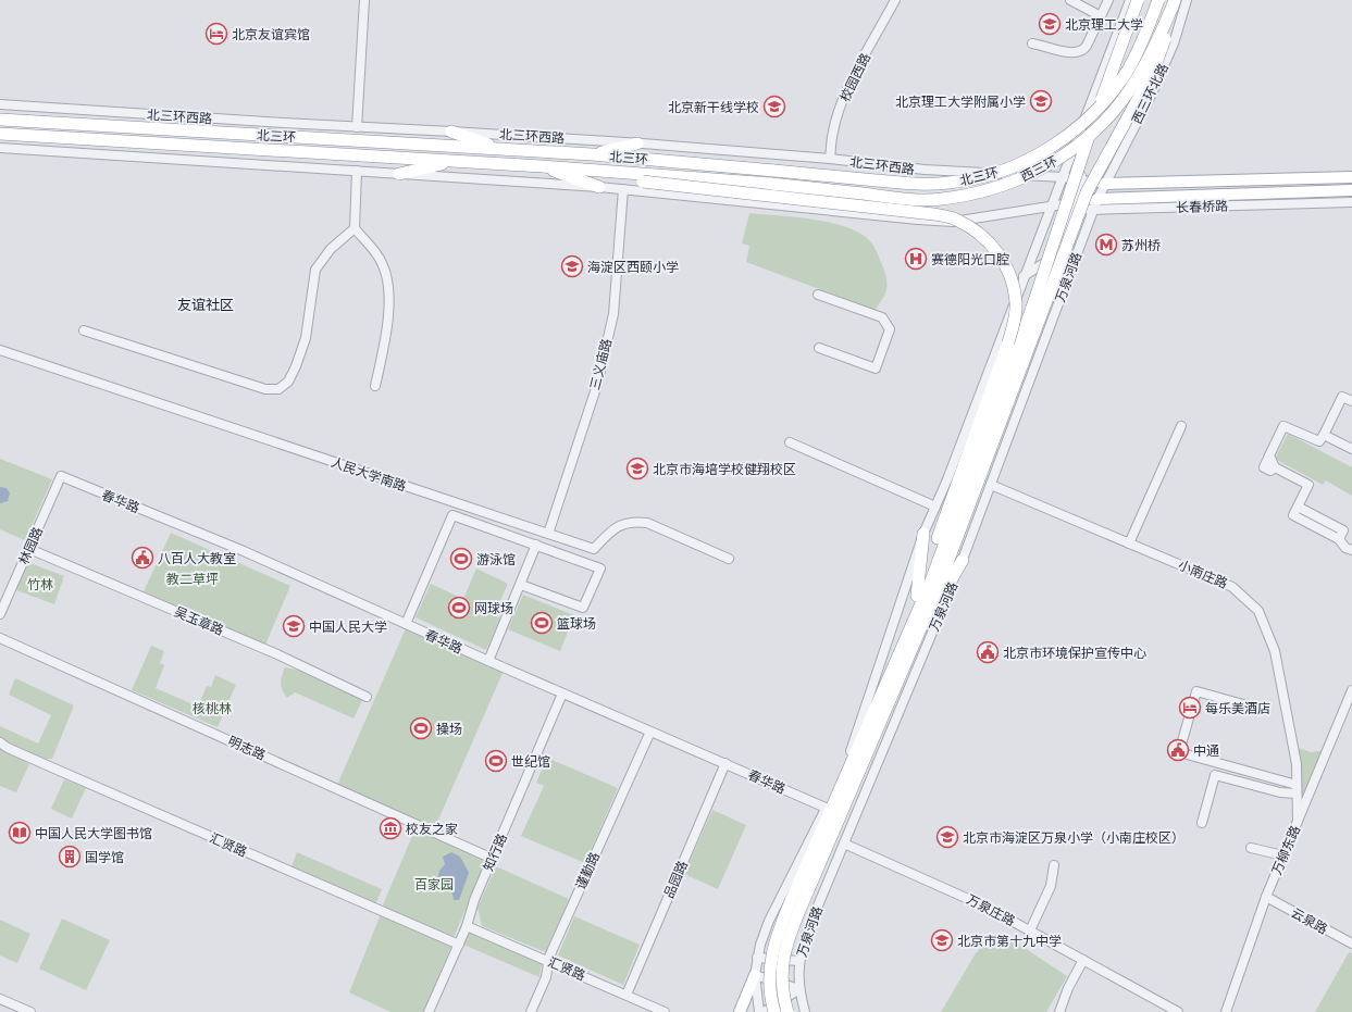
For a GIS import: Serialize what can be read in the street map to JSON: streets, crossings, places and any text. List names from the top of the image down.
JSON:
{
  "streets": {
    "highway": ["北三环", "西三环", "万泉河路"],
    "main road": ["长春桥路"],
    "street": [
      "校园西路",
      "西三环北路",
      "北三环西路",
      "三义庙路",
      "人民大学南路",
      "春华路",
      "林园路",
      "小南庄路",
      "吴玉章路",
      "明志路",
      "汇贤路",
      "万柳东路",
      "知行路",
      "谨勤路",
      "品园路",
      "万泉庄路",
      "云泉路"
    ]
  },
  "crossings": [
    ["校园西路", "北三环西路"],
    ["西三环北路", "北三环西路"],
    ["西三环北路", "长春桥路"],
    ["西三环北路", "万泉河路"],
    ["北三环西路", "长春桥路"],
    ["北三环", "西三环"],
    ["长春桥路", "万泉河路"],
    ["万泉河路", "小南庄路"],
    ["万泉河路", "万泉庄路"],
    ["三义庙路", "人民大学南路"],
    ["春华路", "林园路"],
    ["春华路", "知行路"],
    ["春华路", "谨勤路"],
    ["春华路", "品园路"],
    ["林园路", "吴玉章路"],
    ["小南庄路", "万柳东路"],
    ["明志路", "知行路"],
    ["汇贤路", "知行路"],
    ["汇贤路", "谨勤路"],
    ["汇贤路", "品园路"],
    ["万柳东路", "云泉路"]
  ],
  "districts": ["友谊社区"],
  "parks": [
    "教二草坪",
    "竹林",
    "核桃林",
    "百家园"
  ],
  "places": {
    "school or university": [
      "北京理工大学",
      "北京理工大学附属小学",
      "北京新干线学校",
      "海淀区西颐小学",
      "北京市海培学校健翔校区",
      "中国人民大学",
      "北京市海淀区万泉小学（小南庄校区）",
      "北京市第十九中学"
    ],
    "hotel": ["北京友谊宾馆", "每乐美酒店"],
    "metro station": ["苏州桥"],
    "hospital": ["赛德阳光口腔"],
    "public building": ["八百人大教室", "北京市环境保护宣传中心", "中通"],
    "sports": [
      "游泳馆",
      "网球场",
      "篮球场",
      "操场",
      "世纪馆"
    ],
    "museum": ["校友之家"],
    "library": ["中国人民大学图书馆"],
    "building": ["国学馆"]
  }
}
